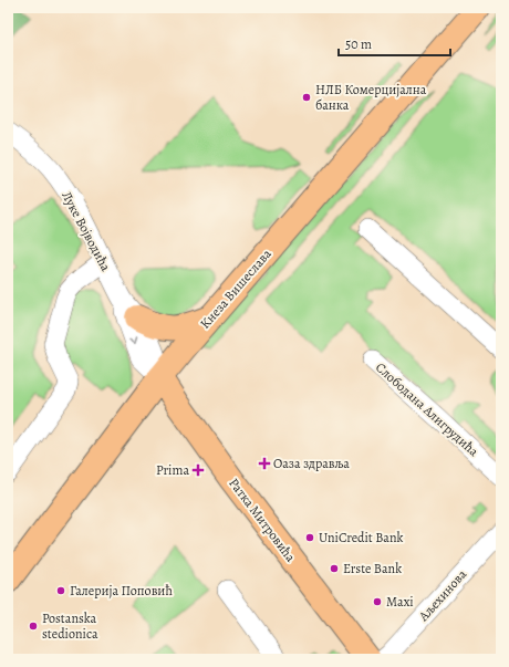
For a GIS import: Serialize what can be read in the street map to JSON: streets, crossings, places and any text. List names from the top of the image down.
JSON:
{
  "streets": {
    "main road": ["Кнеза Вишеслава", "Ратка Митровића"],
    "street": ["Луке Војводића", "Слободана Алигрудића", "Аљехинова"]
  },
  "crossings": [
    ["Луке Војводића", "Кнеза Вишеслава"],
    ["Луке Војводића", "Ратка Митровића"],
    ["Кнеза Вишеслава", "Ратка Митровића"]
  ],
  "places": {
    "other": [
      "НЛБ Комерцијална банка",
      "UniCredit Bank",
      "Erste Bank",
      "Галерија Поповић",
      "Maxi",
      "Postanska stedionica"
    ],
    "health": ["Оаза здравља", "Prima"]
  },
  "scale_bar": "50 m"
}
